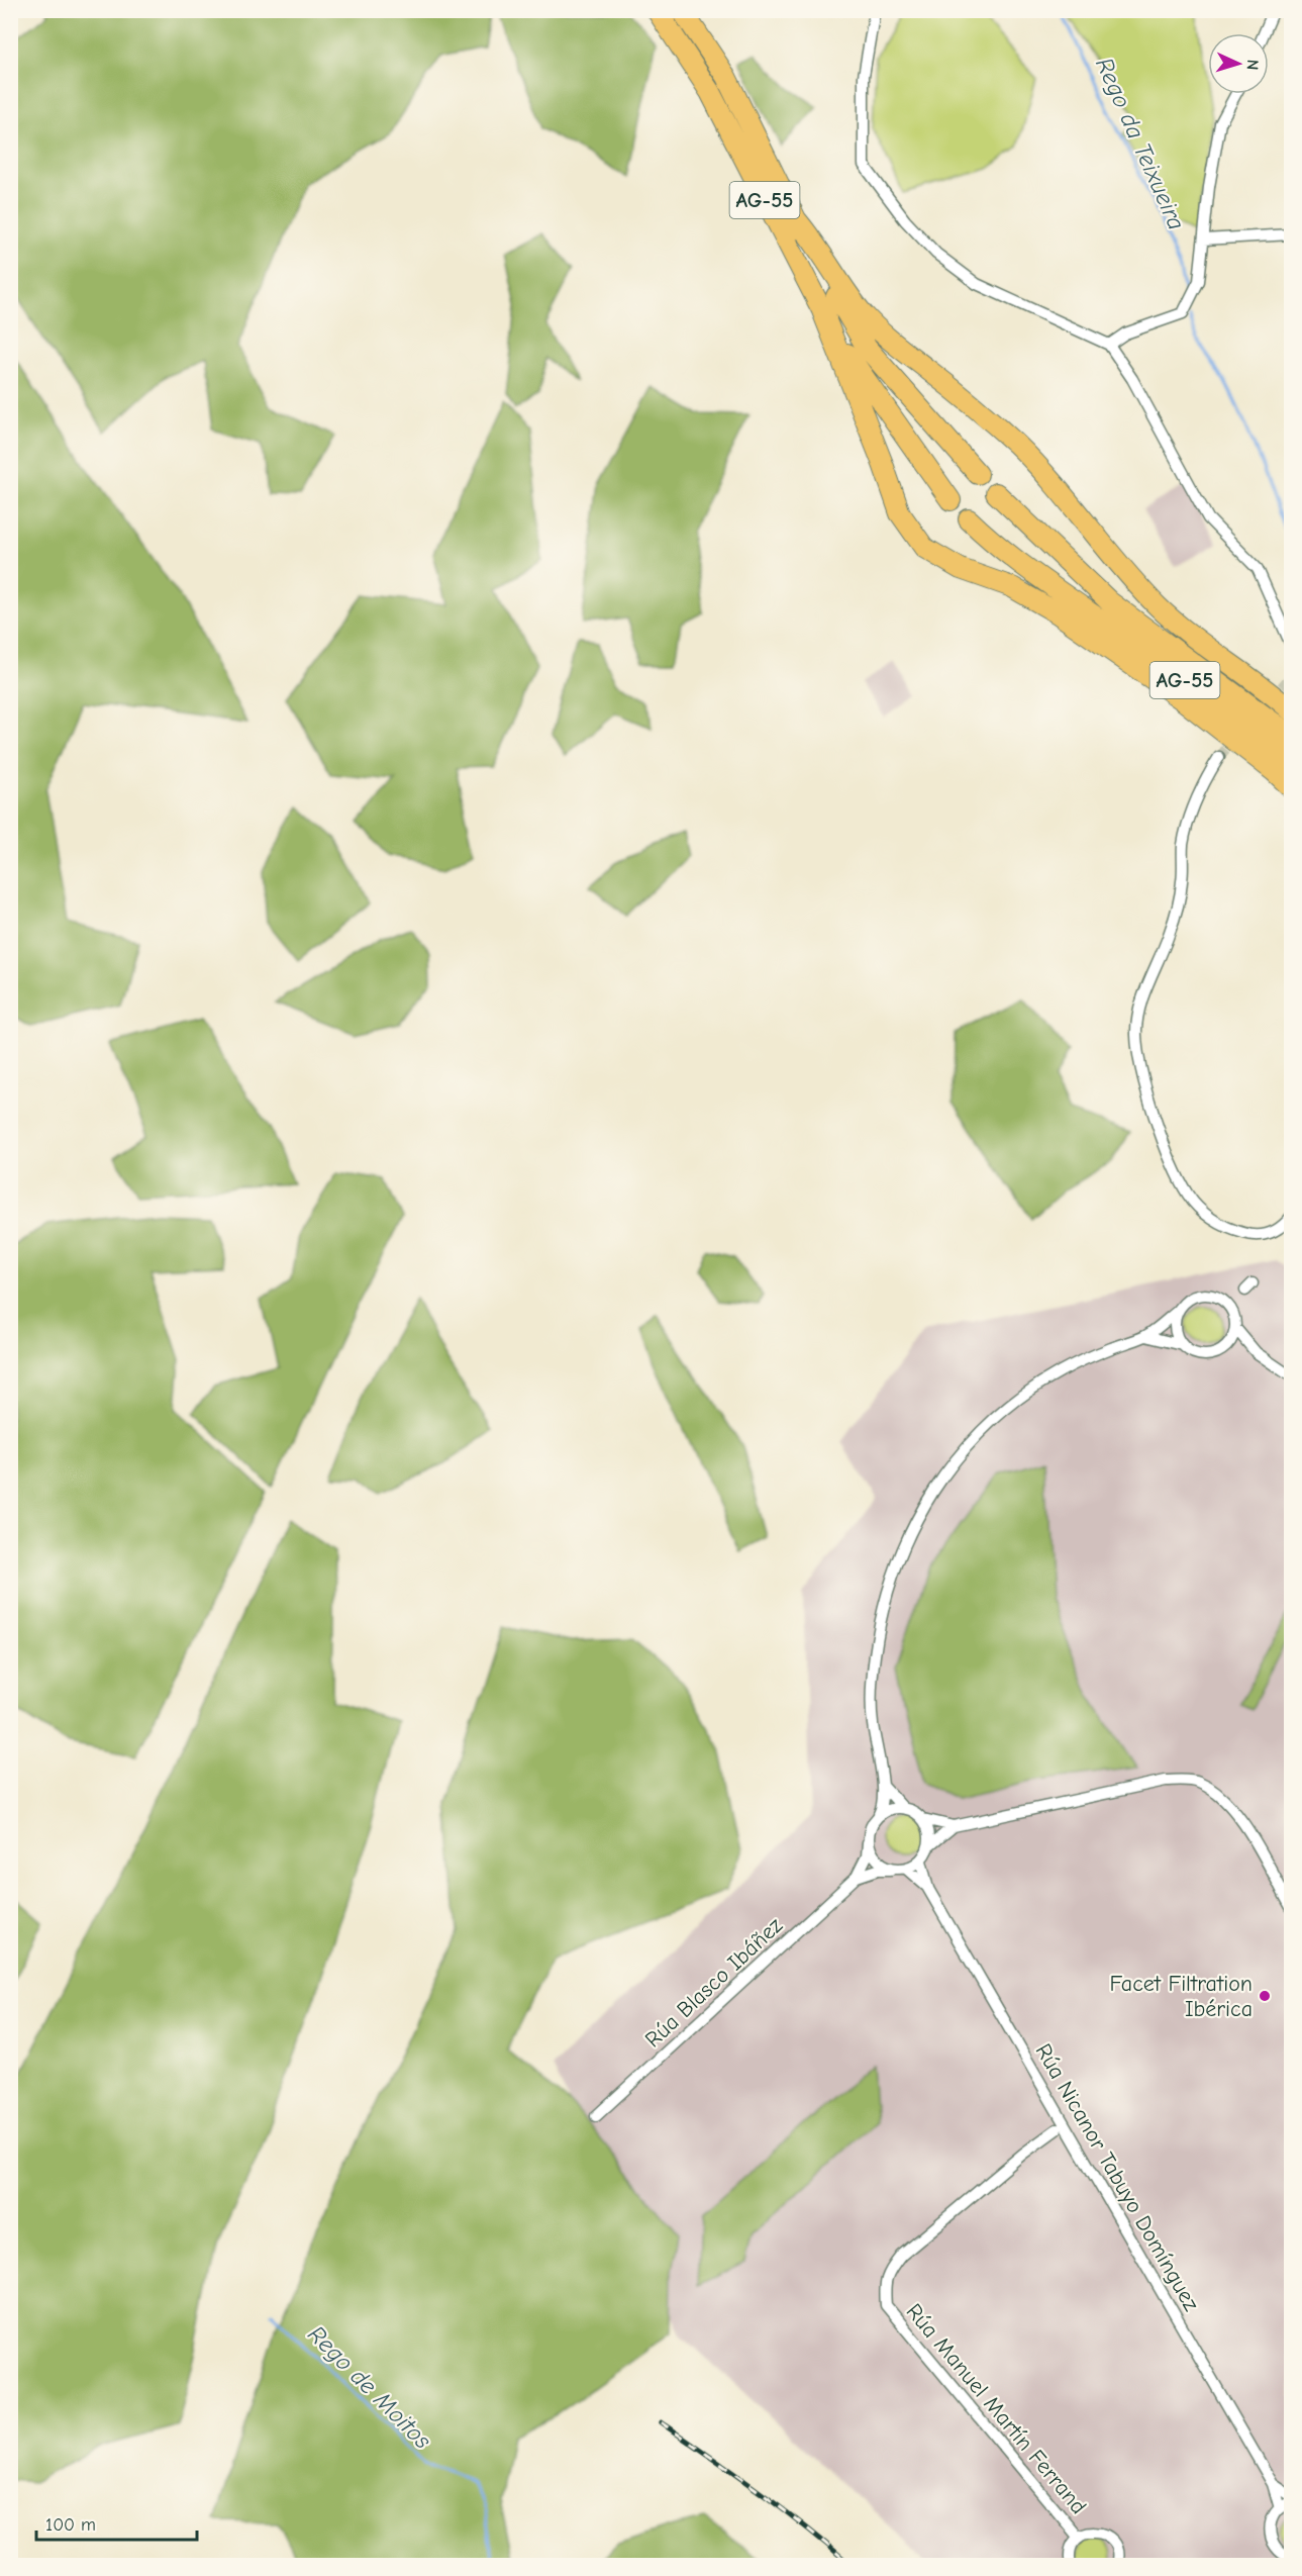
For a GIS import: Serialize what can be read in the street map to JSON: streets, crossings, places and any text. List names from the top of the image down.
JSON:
{
  "streets": {
    "highway": ["AG-55"],
    "street": ["Rúa Blasco Ibáñez", "Rúa Nicanor Tabuyo Domínguez", "Rúa Manuel Martín Ferrand"]
  },
  "crossings": [
    ["Rúa Blasco Ibáñez", "Rúa Nicanor Tabuyo Domínguez"]
  ],
  "water": ["Rego da Teixueira", "Rego de Moitos"],
  "places": ["Facet Filtration Ibérica"],
  "scale_bar": "100 m",
  "north": "right"
}
